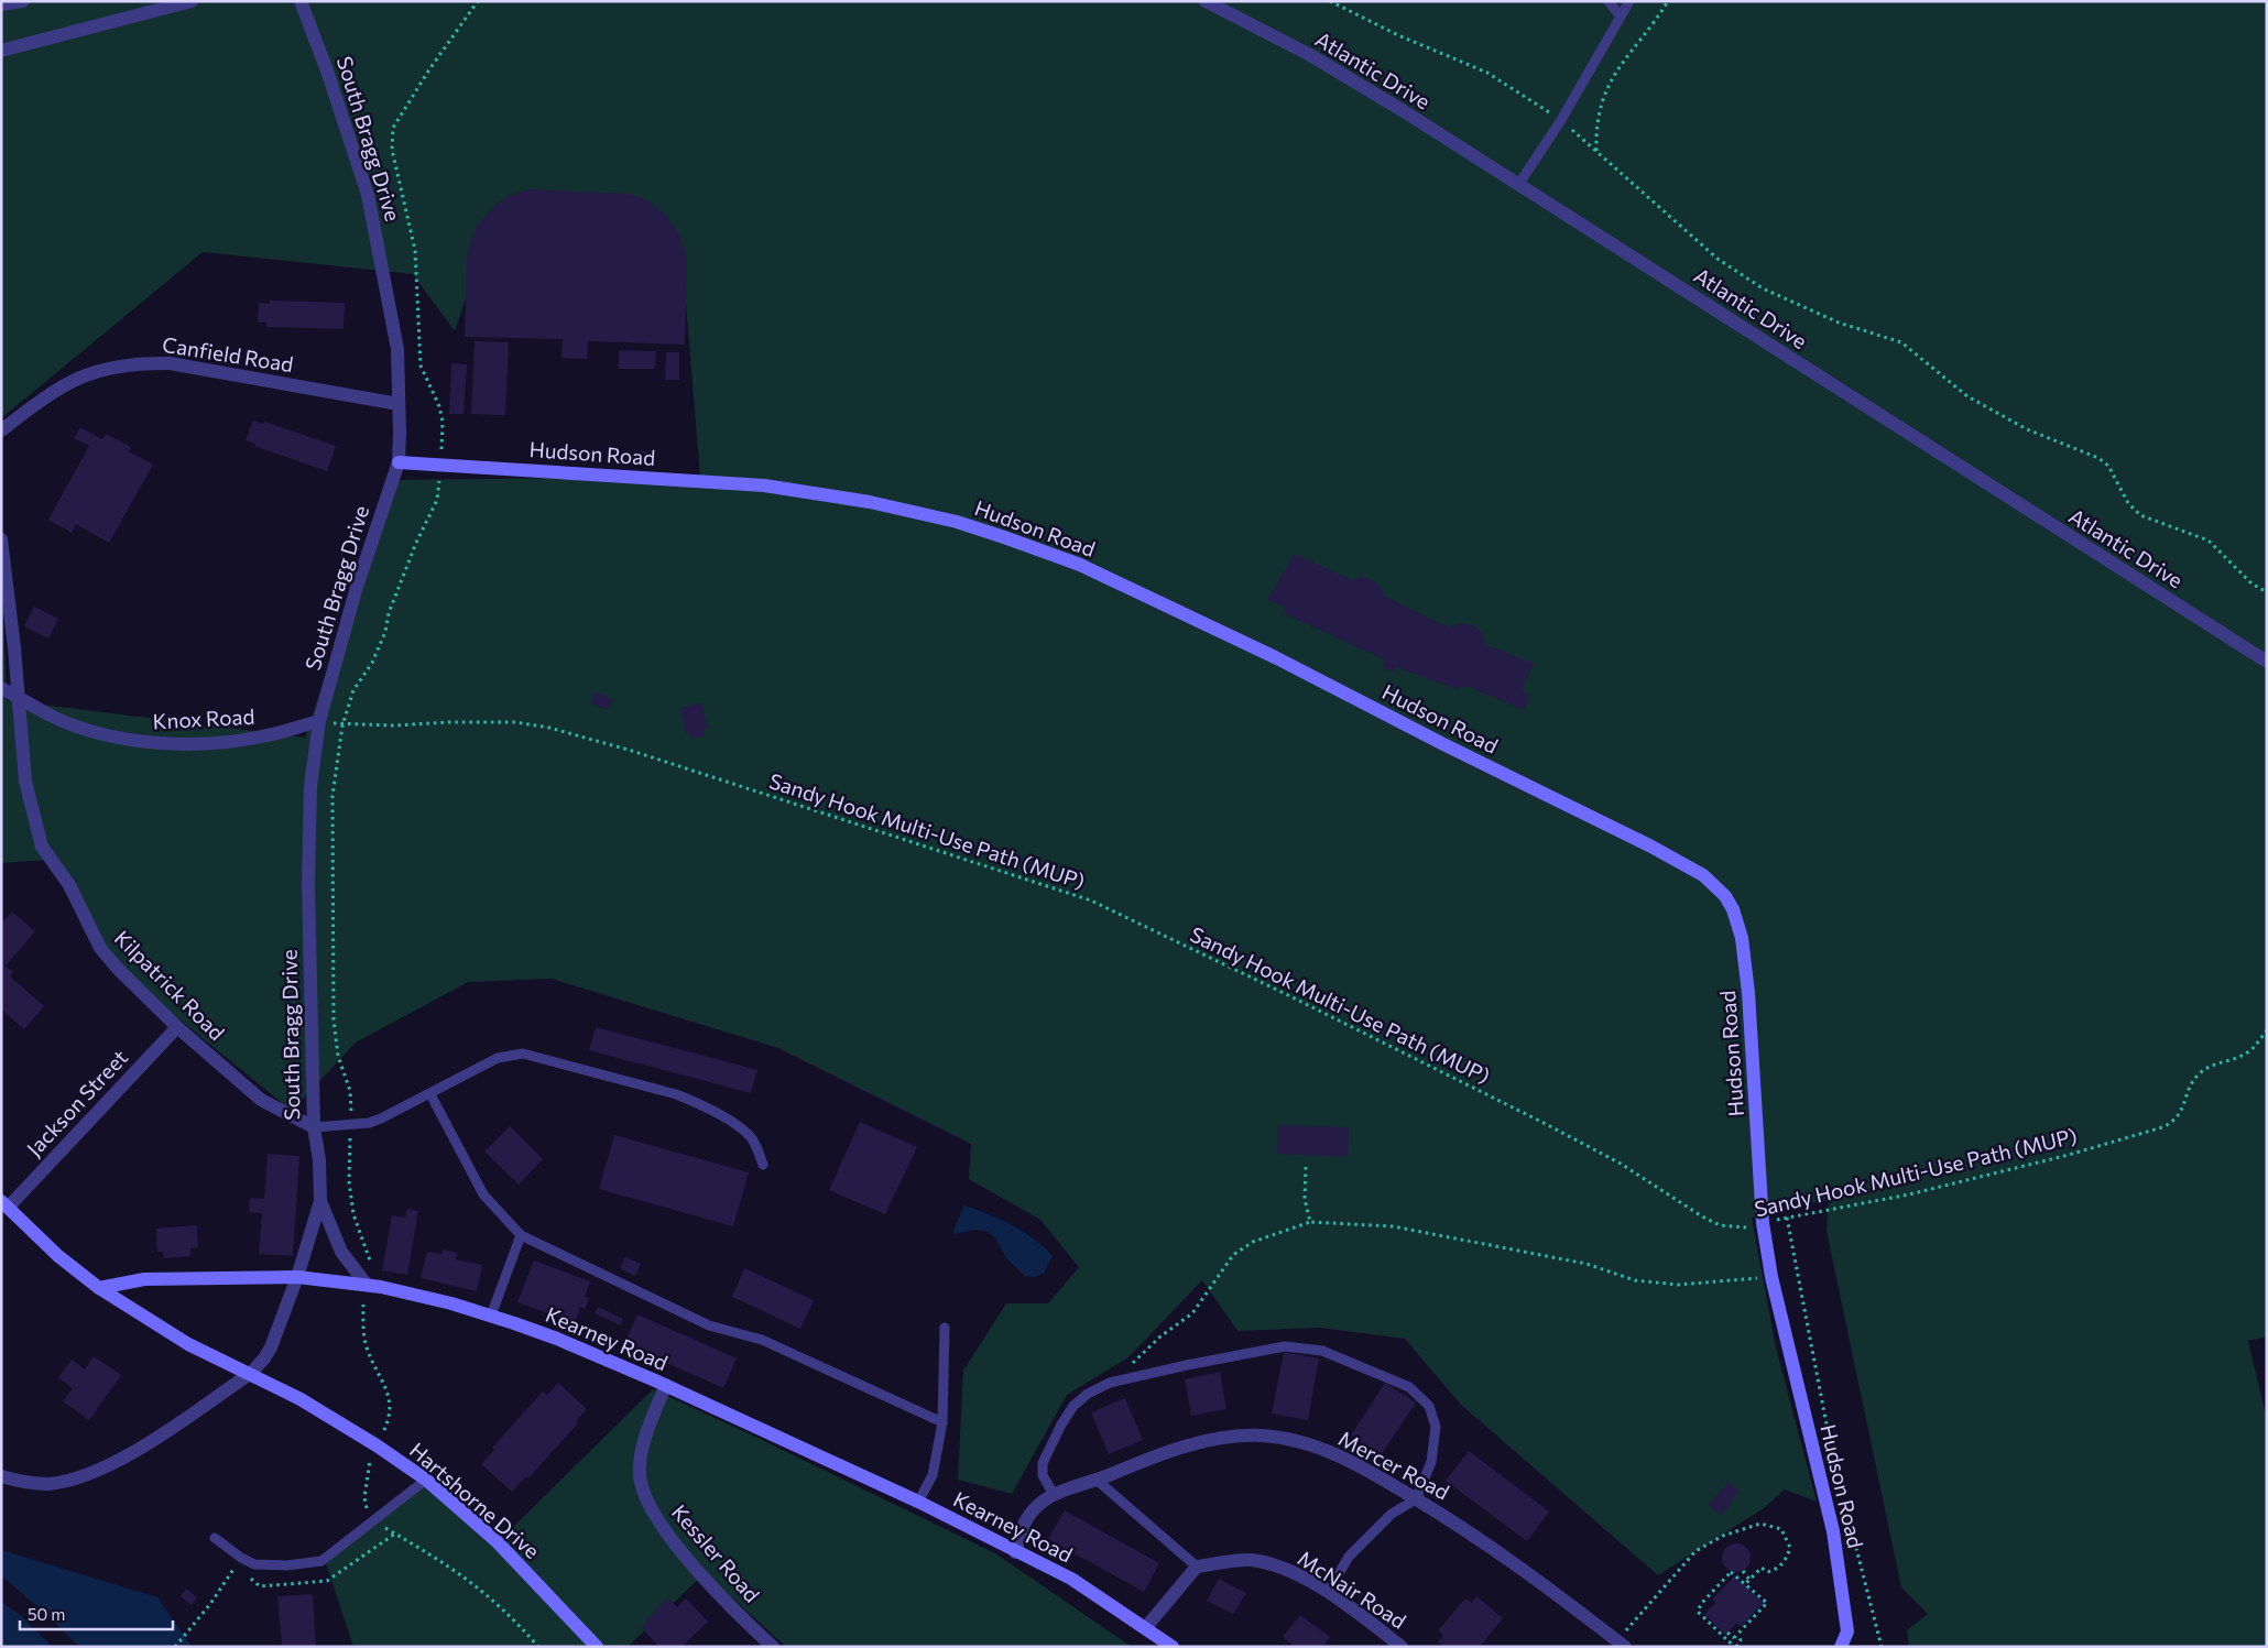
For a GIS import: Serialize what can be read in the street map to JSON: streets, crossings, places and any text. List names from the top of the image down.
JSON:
{
  "streets": {
    "street": [
      "Atlantic Drive",
      "South Bragg Drive",
      "Canfield Road",
      "Hudson Road",
      "Knox Road",
      "Kilpatrick Road",
      "Jackson Street",
      "Kearney Road",
      "Mercer Road",
      "Hartshorne Drive",
      "Kessler Road",
      "McNair Road"
    ],
    "path": ["Sandy Hook Multi-Use Path (MUP)"]
  },
  "crossings": [
    ["South Bragg Drive", "Canfield Road"],
    ["South Bragg Drive", "Hudson Road"],
    ["South Bragg Drive", "Knox Road"],
    ["South Bragg Drive", "Kilpatrick Road"],
    ["South Bragg Drive", "Kearney Road"],
    ["South Bragg Drive", "Hartshorne Drive"],
    ["Hudson Road", "Sandy Hook Multi-Use Path (MUP)"],
    ["Knox Road", "Kilpatrick Road"],
    ["Kilpatrick Road", "Jackson Street"],
    ["Kearney Road", "Mercer Road"],
    ["Kearney Road", "Hartshorne Drive"],
    ["Kearney Road", "Kessler Road"]
  ],
  "scale_bar": "50 m"
}
